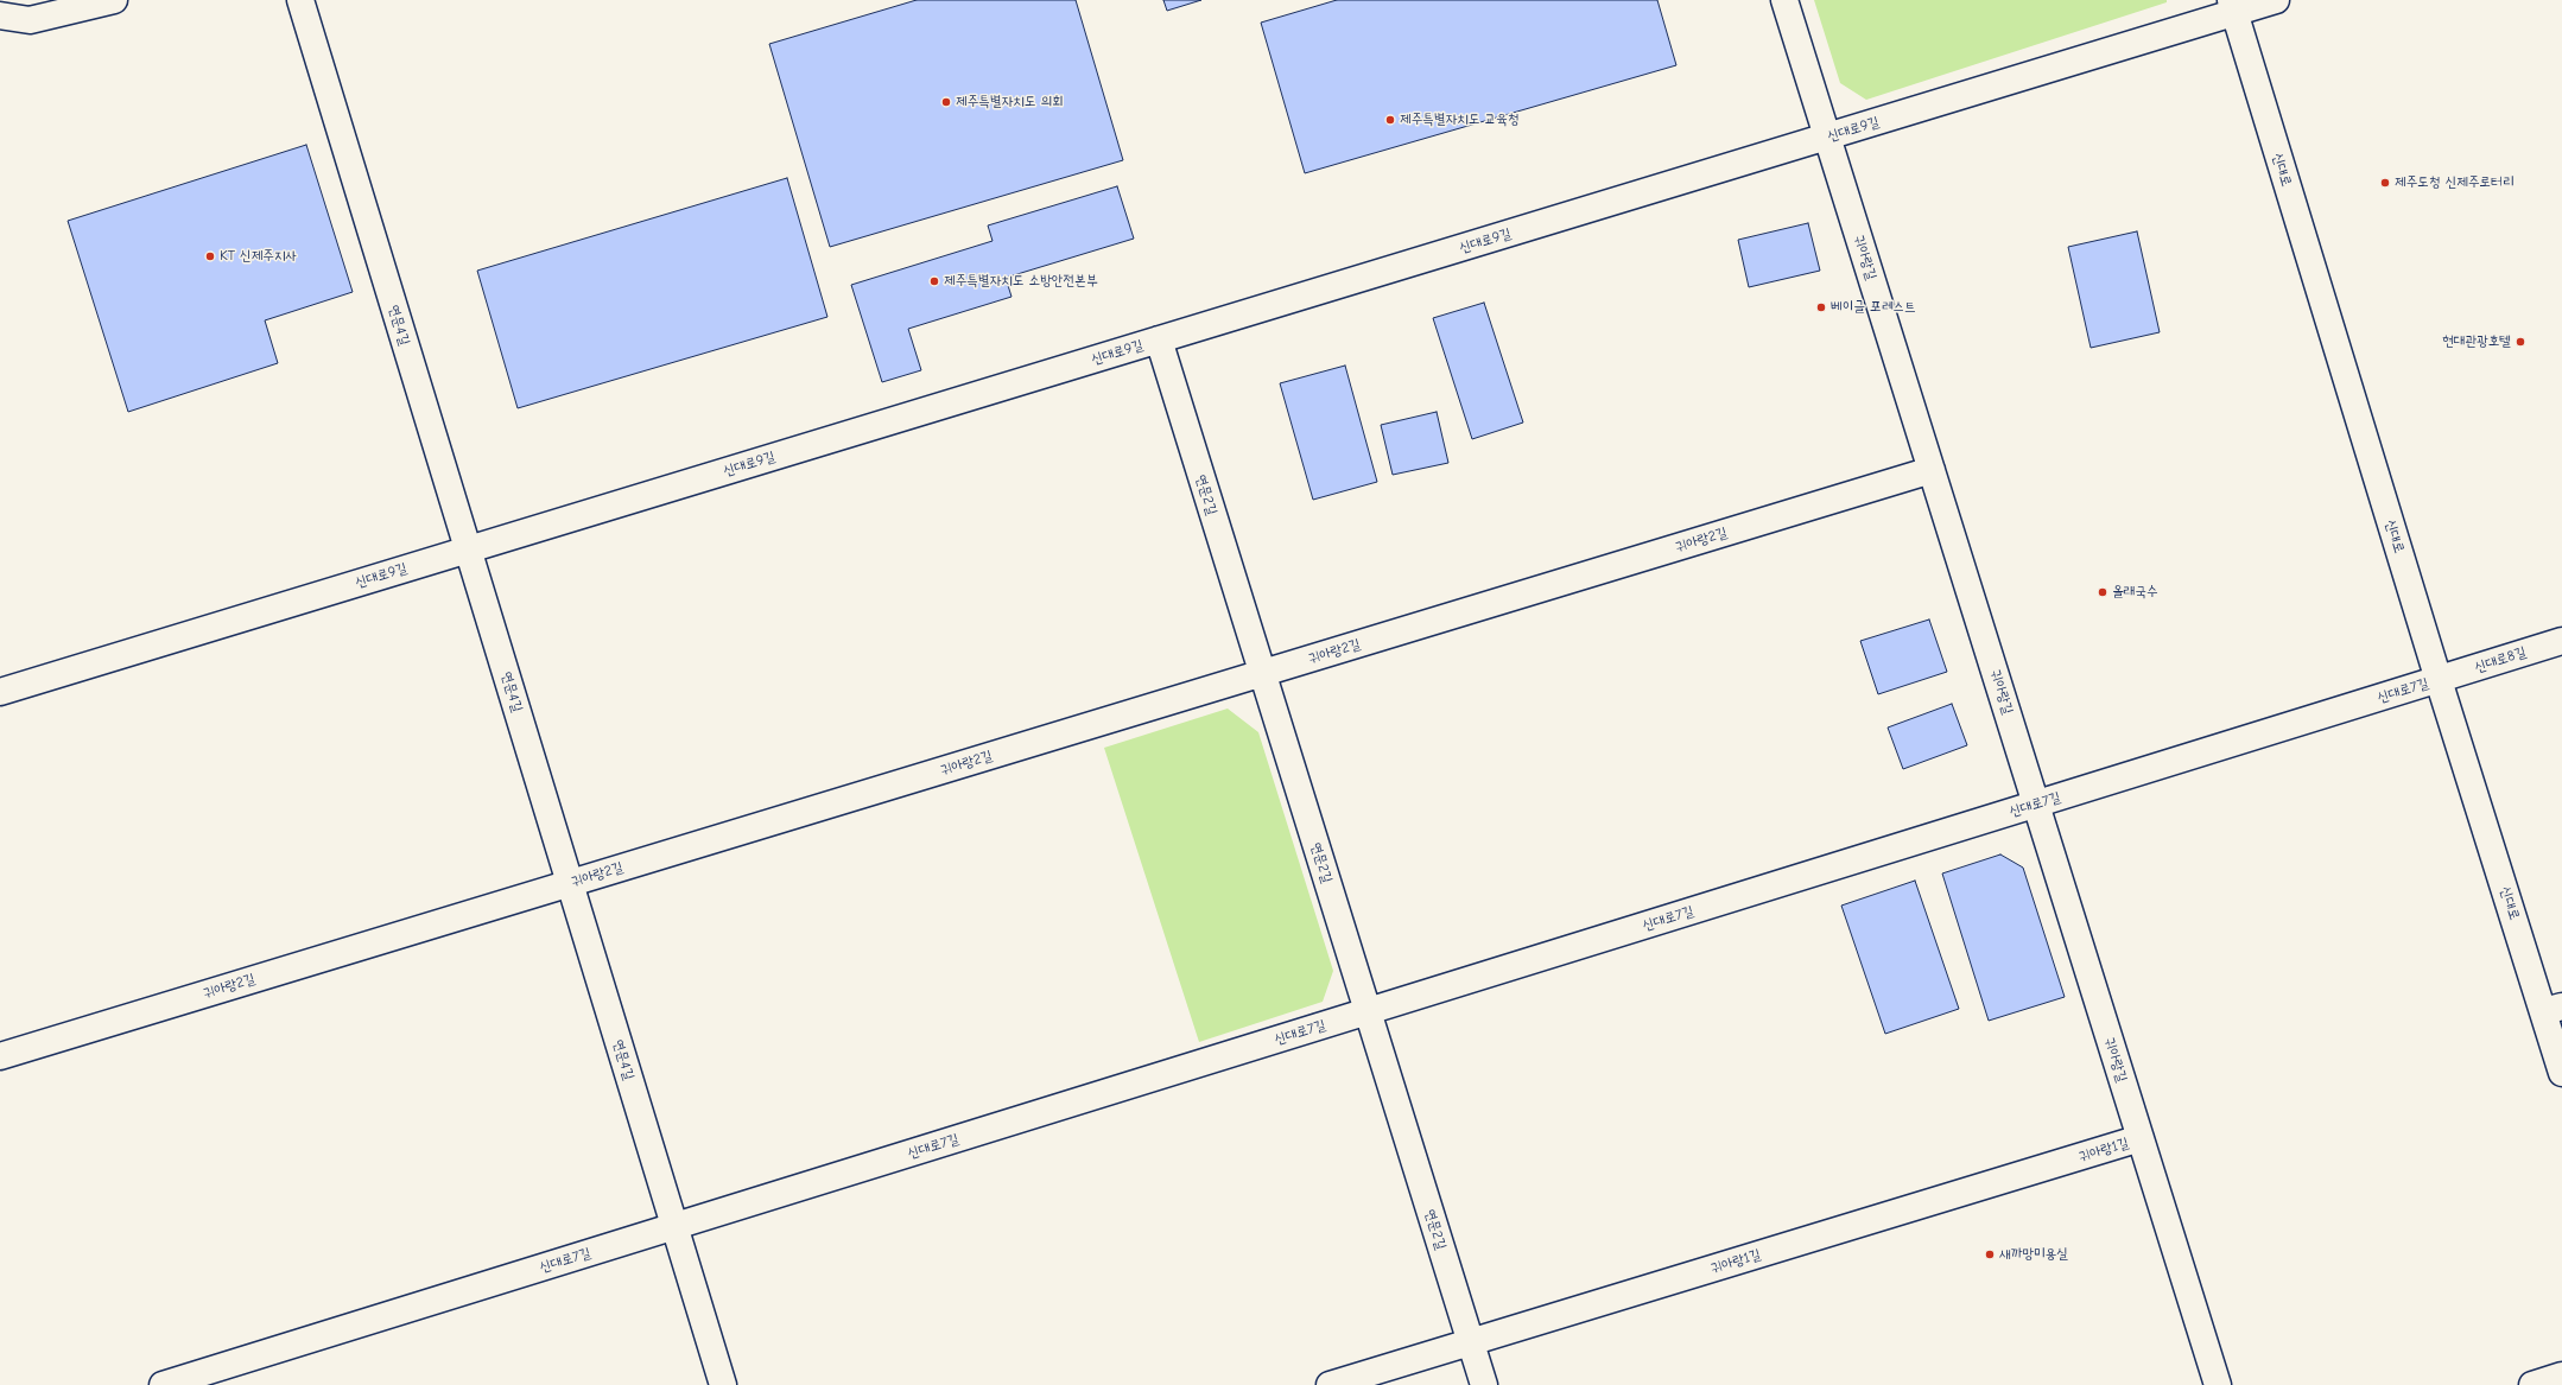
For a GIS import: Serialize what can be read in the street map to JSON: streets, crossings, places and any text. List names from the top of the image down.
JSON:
{
  "streets": {
    "street": [
      "신대로9길",
      "신대로",
      "귀아랑길",
      "연문4길",
      "연문2길",
      "귀아랑2길",
      "신대로8길",
      "신대로7길",
      "귀아랑1길"
    ]
  },
  "crossings": [
    ["신대로9길", "신대로"],
    ["신대로9길", "귀아랑길"],
    ["신대로9길", "연문4길"],
    ["신대로9길", "연문2길"],
    ["신대로", "신대로8길"],
    ["신대로", "신대로7길"],
    ["귀아랑길", "귀아랑2길"],
    ["귀아랑길", "신대로7길"],
    ["귀아랑길", "귀아랑1길"],
    ["연문4길", "귀아랑2길"],
    ["연문4길", "신대로7길"],
    ["연문2길", "귀아랑2길"],
    ["연문2길", "신대로7길"],
    ["연문2길", "귀아랑1길"],
    ["신대로8길", "신대로7길"]
  ],
  "places": [
    "제주특별자치도 의회",
    "제주특별자치도 교육청",
    "제주도청 신제주로터리",
    "KT 신제주지사",
    "제주특별자치도 소방안전본부",
    "베이글 포레스트",
    "현대관광호텔",
    "올래국수",
    "새까망미용실"
  ]
}
